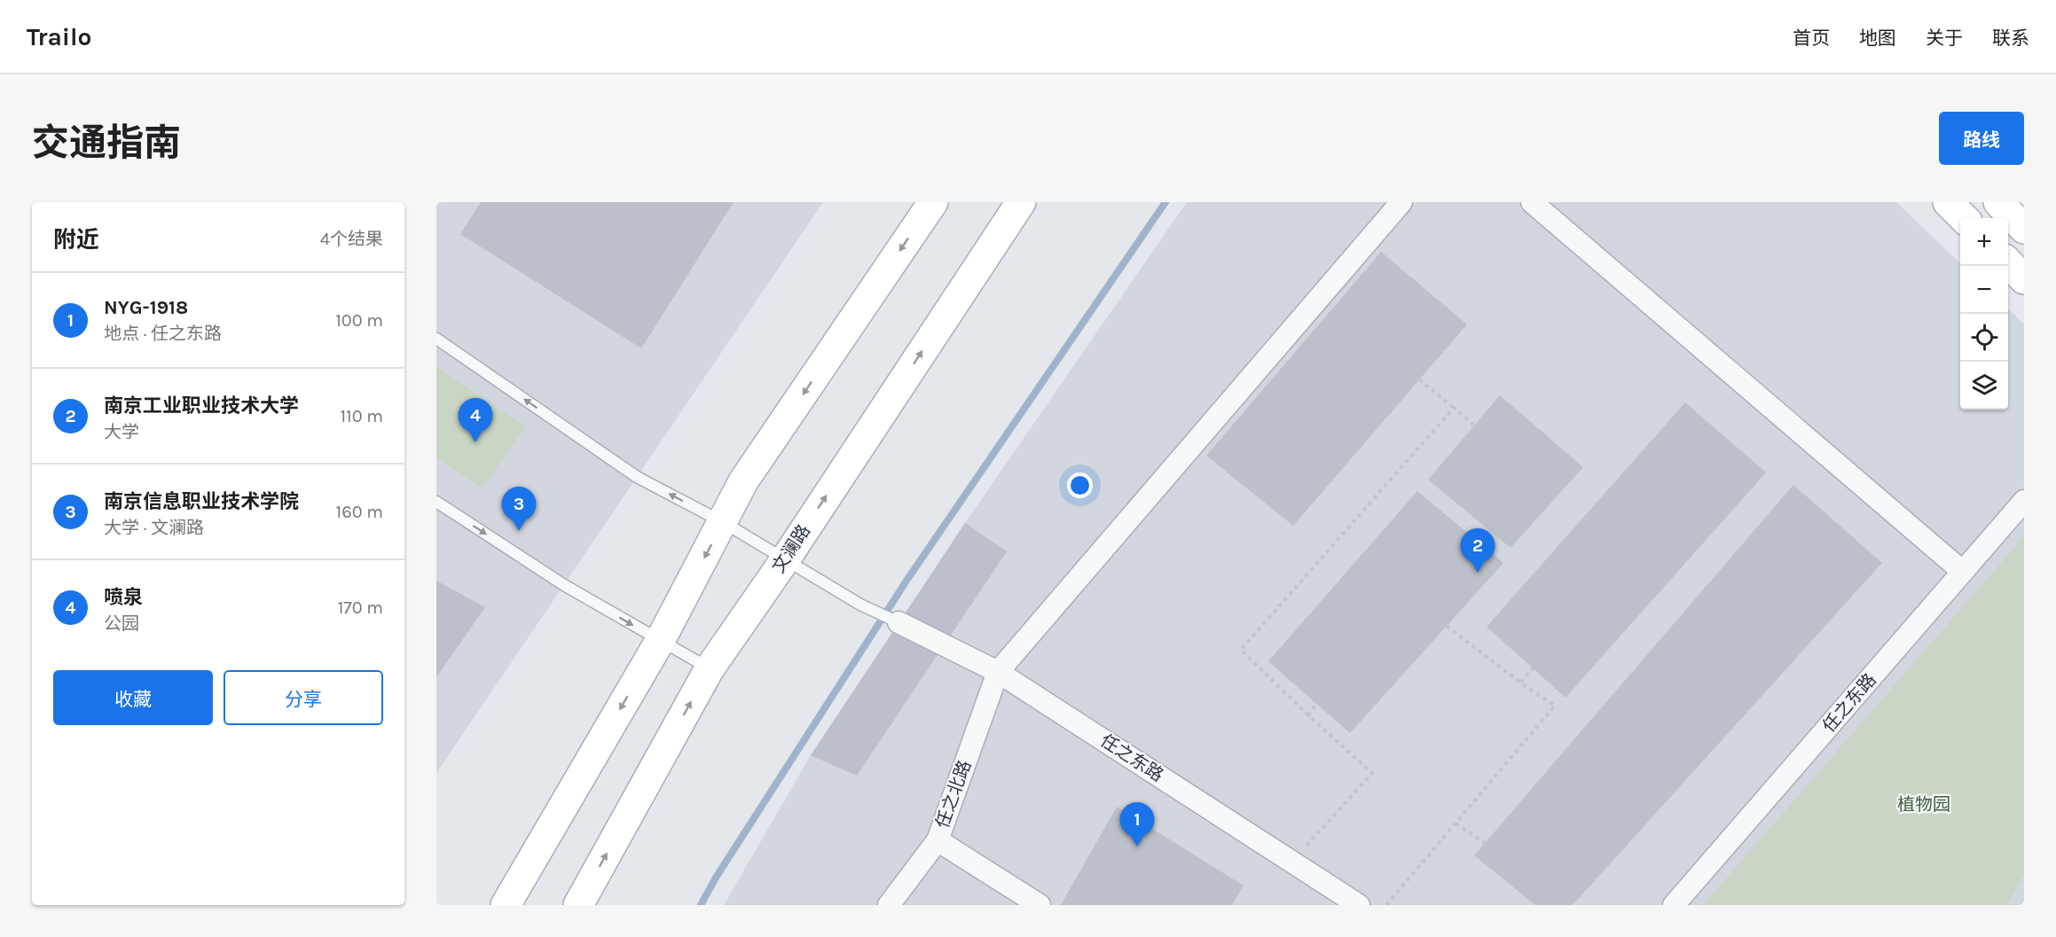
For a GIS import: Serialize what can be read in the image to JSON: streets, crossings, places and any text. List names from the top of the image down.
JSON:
{
  "streets": {
    "main road": ["文澜路"],
    "street": ["任之东路", "任之北路"]
  },
  "crossings": [
    ["任之东路", "任之北路"]
  ],
  "parks": ["植物园"],
  "page": {
    "header": "Trailo",
    "nav": [
      "首页",
      "地图",
      "关于",
      "联系"
    ],
    "title": "交通指南",
    "buttons": [
      "路线",
      ["收藏", "分享"]
    ],
    "heading": ["附近", "4个结果"],
    "map_buttons": ["+", "−"],
    "list": [
      {
        "mark": "1",
        "name": "NYG-1918",
        "note": "地点 · 任之东路",
        "value": "100 m"
      },
      {
        "mark": "2",
        "name": "南京工业职业技术大学",
        "note": "大学",
        "value": "110 m"
      },
      {
        "mark": "3",
        "name": "南京信息职业技术学院",
        "note": "大学 · 文澜路",
        "value": "160 m"
      },
      {
        "mark": "4",
        "name": "喷泉",
        "note": "公园",
        "value": "170 m"
      }
    ],
    "pins": [
      "4",
      "3",
      "2",
      "1"
    ]
  }
}
